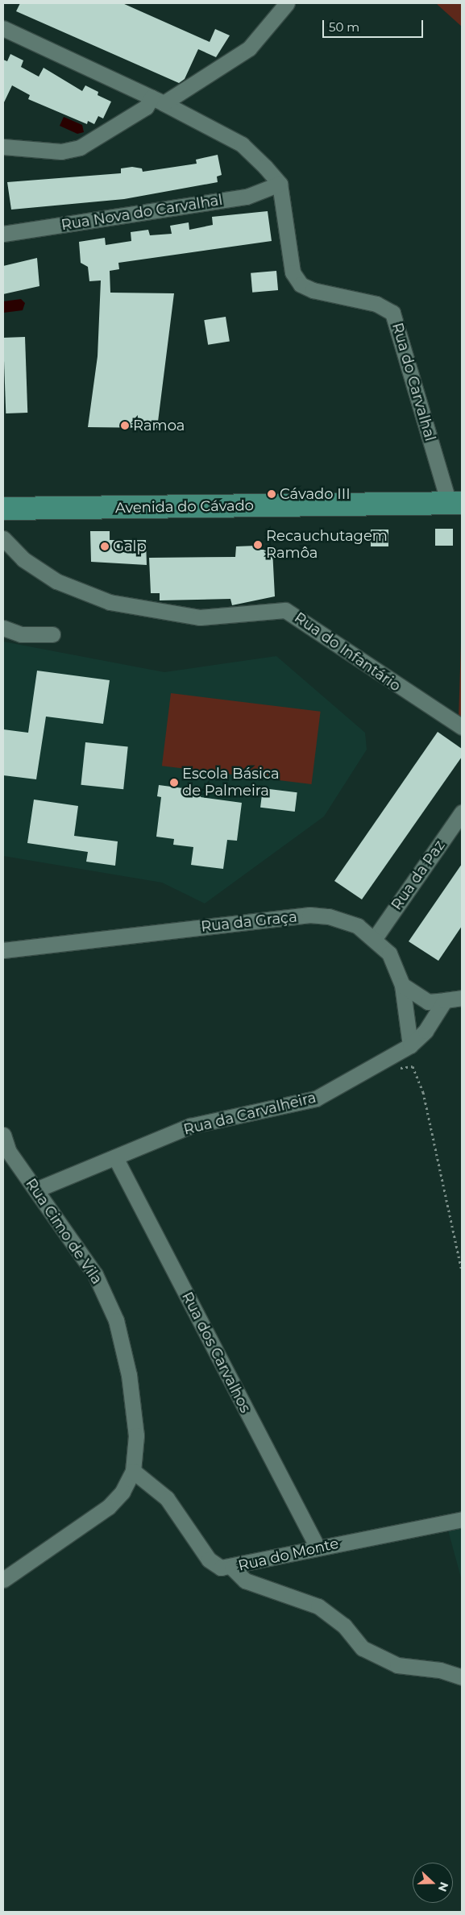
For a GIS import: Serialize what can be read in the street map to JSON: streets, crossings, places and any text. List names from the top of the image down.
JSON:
{
  "streets": {
    "main road": ["Avenida do Cávado"],
    "street": [
      "Rua Nova do Carvalhal",
      "Rua do Carvalhal",
      "Rua do Infantário",
      "Rua da Paz",
      "Rua da Graça",
      "Rua da Carvalheira",
      "Rua Cimo de Vila",
      "Rua dos Carvalhos",
      "Rua do Monte"
    ]
  },
  "crossings": [
    ["Rua Nova do Carvalhal", "Rua do Carvalhal"],
    ["Rua do Carvalhal", "Avenida do Cávado"],
    ["Rua da Paz", "Rua da Graça"],
    ["Rua da Graça", "Rua da Carvalheira"],
    ["Rua da Carvalheira", "Rua Cimo de Vila"],
    ["Rua da Carvalheira", "Rua dos Carvalhos"],
    ["Rua Cimo de Vila", "Rua do Monte"],
    ["Rua dos Carvalhos", "Rua do Monte"]
  ],
  "places": [
    "Ramoa",
    "Cávado III",
    "Recauchutagem Ramôa",
    "Galp",
    "Escola Básica de Palmeira"
  ],
  "scale_bar": "50 m",
  "north": "right"
}
